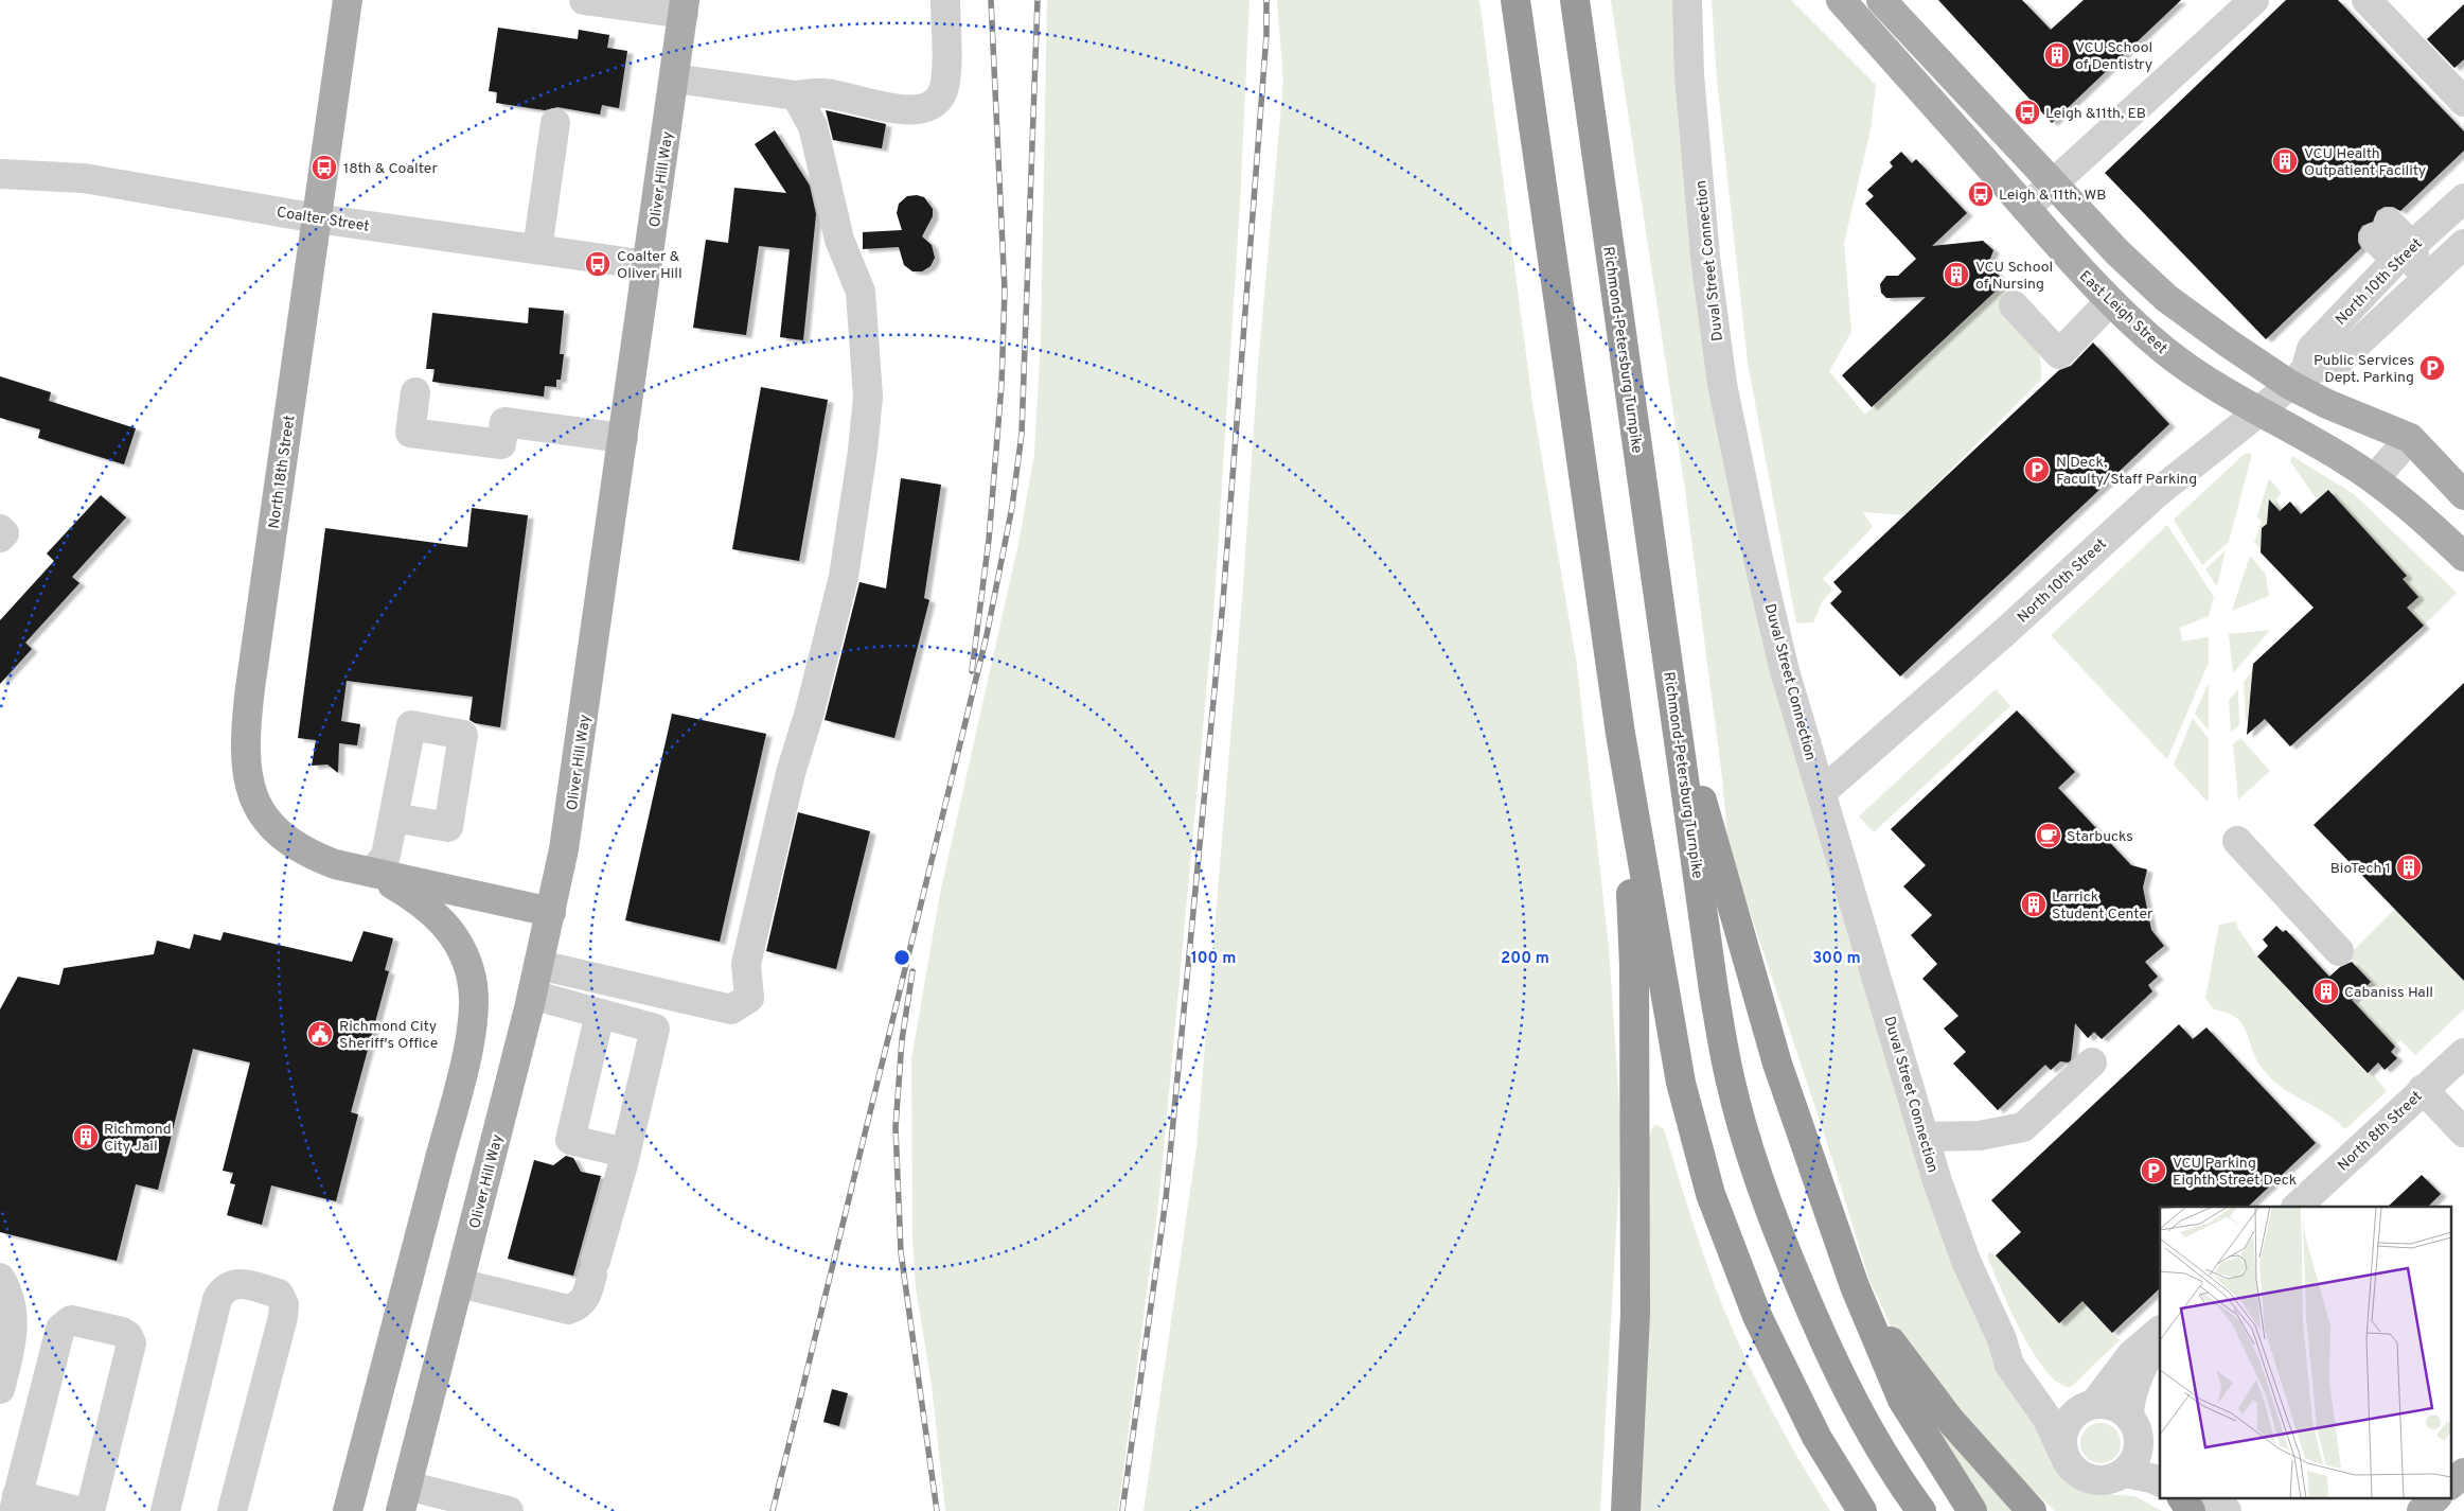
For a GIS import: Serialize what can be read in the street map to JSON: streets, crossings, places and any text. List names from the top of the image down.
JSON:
{
  "streets": {
    "highway": ["Richmond-Petersburg Turnpike"],
    "main road": ["Oliver Hill Way", "East Leigh Street", "North 18th Street"],
    "street": [
      "Coalter Street",
      "Duval Street Connection",
      "North 10th Street",
      "North 8th Street"
    ]
  },
  "crossings": [
    ["Oliver Hill Way", "Coalter Street"],
    ["Oliver Hill Way", "North 18th Street"],
    ["Coalter Street", "North 18th Street"],
    ["Duval Street Connection", "North 10th Street"],
    ["North 10th Street", "East Leigh Street"]
  ],
  "places": {
    "building": [
      "VCU School of Dentistry",
      "VCU Health Outpatient Facility",
      "VCU School of Nursing",
      "BioTech 1",
      "Larrick Student Center",
      "Cabaniss Hall",
      "Richmond City Jail"
    ],
    "bus stop": [
      "Leigh &11th, EB",
      "18th & Coalter",
      "Leigh & 11th, WB",
      "Coalter & Oliver Hill"
    ],
    "parking": ["Public Services Dept. Parking", "N Deck, Faculty/Staff Parking", "VCU Parking Eighth Street Deck"],
    "cafe": ["Starbucks"],
    "public building": ["Richmond City Sheriff's Office"]
  },
  "rings": ["100 m", "200 m", "300 m"]
}
